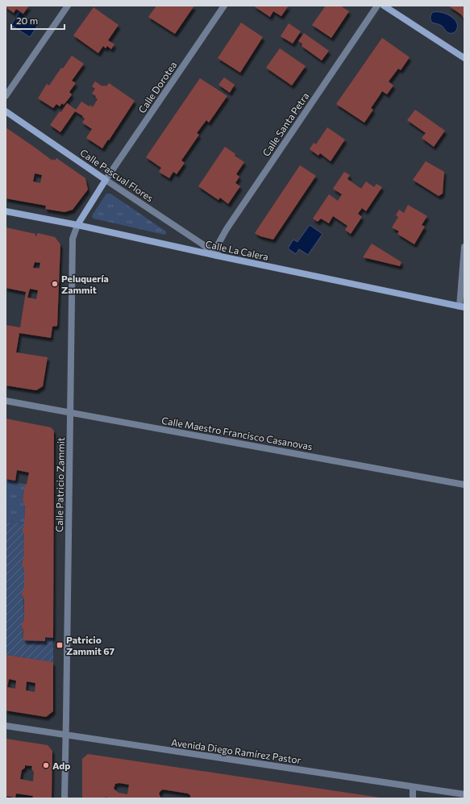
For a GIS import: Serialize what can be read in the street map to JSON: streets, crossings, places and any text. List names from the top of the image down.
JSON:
{
  "streets": {
    "main road": ["Calle Pascual Flores", "Calle La Calera", "Calle Patricio Zammit"],
    "street": [
      "Calle Dorotea",
      "Calle Santa Petra",
      "Calle Maestro Francisco Casanovas",
      "Avenida Diego Ramírez Pastor"
    ]
  },
  "crossings": [
    ["Calle Dorotea", "Calle Pascual Flores"],
    ["Calle Dorotea", "Calle Patricio Zammit"],
    ["Calle Santa Petra", "Calle Pascual Flores"],
    ["Calle Santa Petra", "Calle La Calera"],
    ["Calle Pascual Flores", "Calle La Calera"],
    ["Calle Pascual Flores", "Calle Patricio Zammit"],
    ["Calle La Calera", "Calle Patricio Zammit"],
    ["Calle Maestro Francisco Casanovas", "Calle Patricio Zammit"],
    ["Calle Patricio Zammit", "Avenida Diego Ramírez Pastor"]
  ],
  "places": {
    "other": ["Peluquería Zammit", "Adp"],
    "transit": ["Patricio Zammit 67"]
  },
  "scale_bar": "20 m"
}
